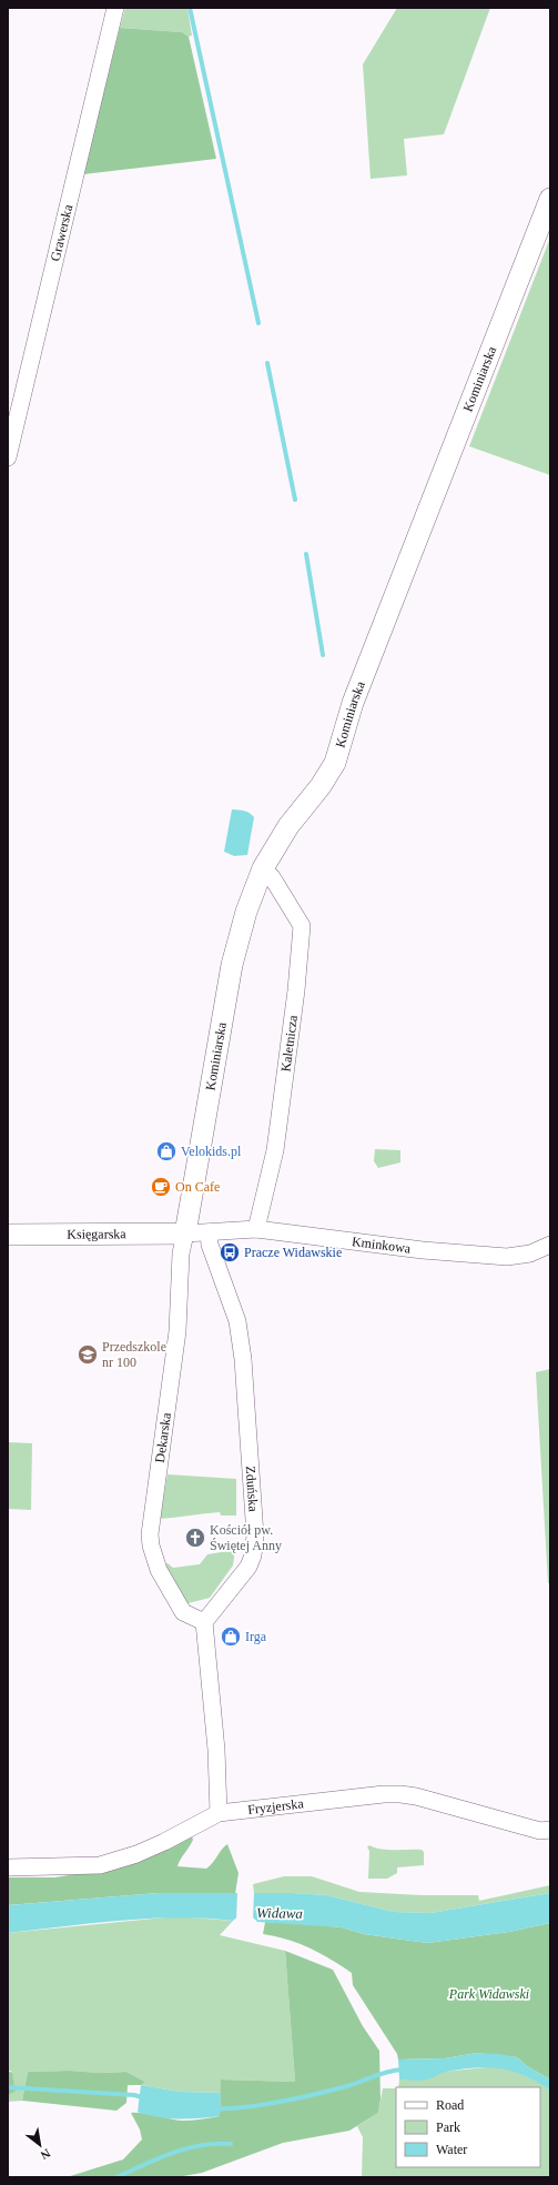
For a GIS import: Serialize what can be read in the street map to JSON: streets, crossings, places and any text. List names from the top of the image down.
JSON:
{
  "streets": {
    "street": [
      "Grawerska",
      "Kominiarska",
      "Kaletnicza",
      "Księgarska",
      "Kminkowa",
      "Dekarska",
      "Zduńska",
      "Fryzjerska"
    ]
  },
  "crossings": [
    ["Kominiarska", "Kaletnicza"],
    ["Kominiarska", "Księgarska"],
    ["Kominiarska", "Kminkowa"],
    ["Kominiarska", "Dekarska"],
    ["Kaletnicza", "Kminkowa"],
    ["Księgarska", "Kminkowa"],
    ["Księgarska", "Dekarska"],
    ["Kminkowa", "Dekarska"],
    ["Kminkowa", "Zduńska"],
    ["Dekarska", "Zduńska"]
  ],
  "water": ["Widawa"],
  "parks": ["Park Widawski"],
  "places": {
    "shop": ["Velokids.pl", "Irga"],
    "cafe": ["On Cafe"],
    "bus stop": ["Pracze Widawskie"],
    "school or university": ["Przedszkole nr 100"],
    "church": ["Kościół pw. Świętej Anny"]
  },
  "legend": ["Road", "Park", "Water"],
  "north": "bottom right"
}
